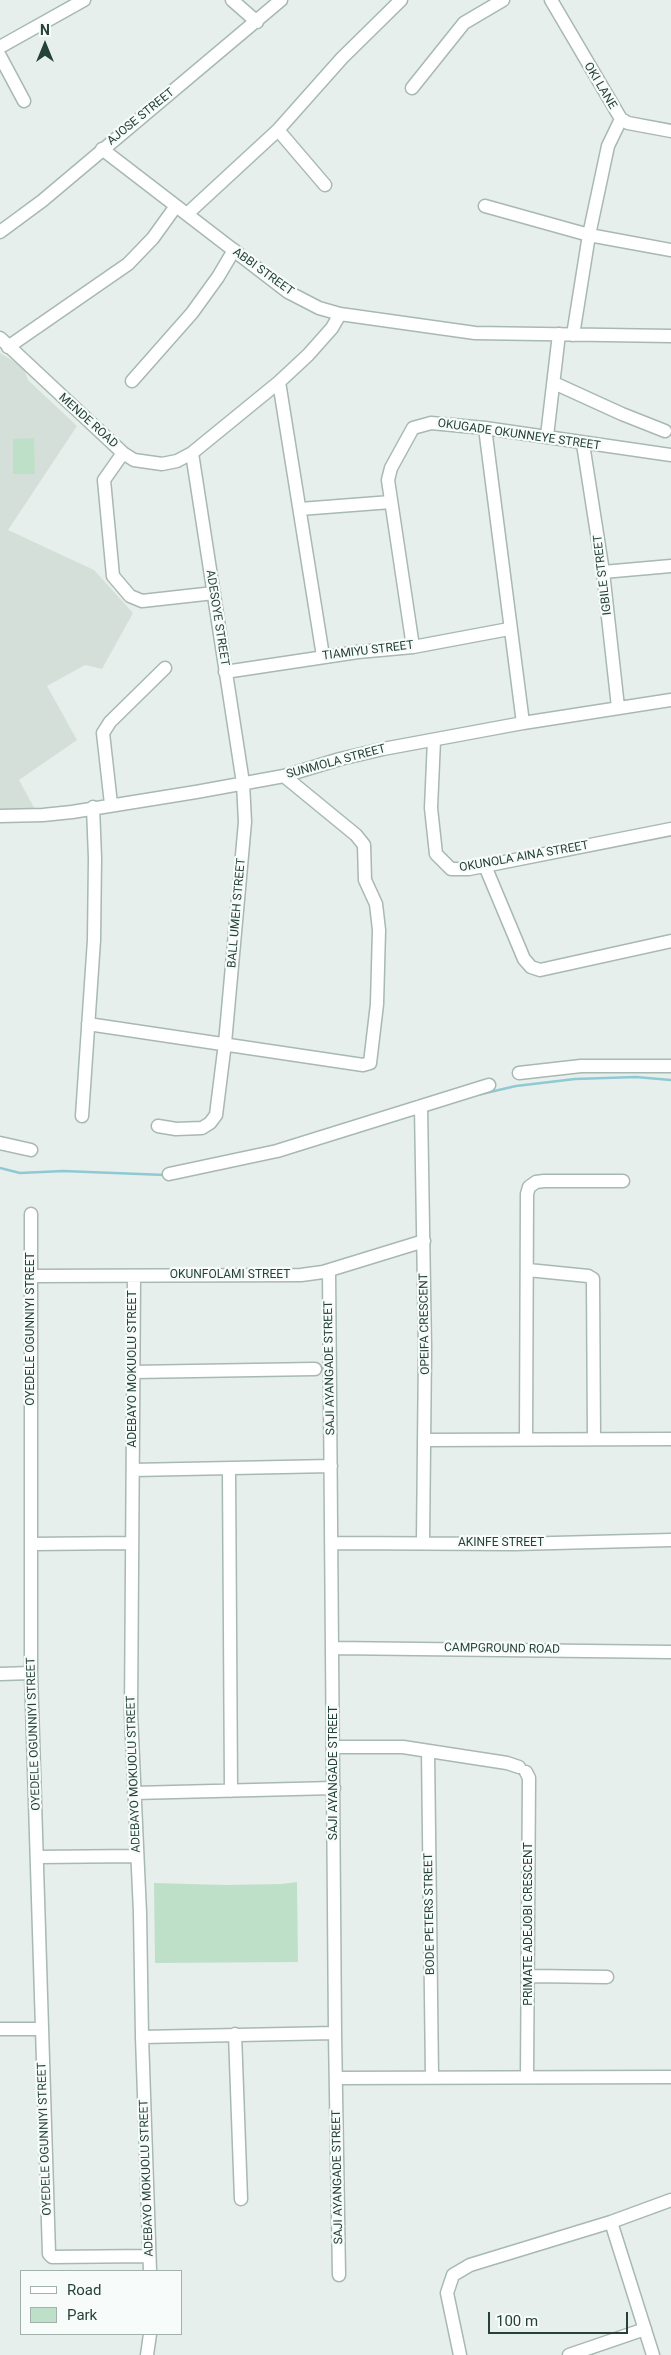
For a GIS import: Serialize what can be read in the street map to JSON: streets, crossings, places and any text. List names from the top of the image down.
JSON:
{
  "streets": {
    "street": [
      "OKI LANE",
      "AJOSE STREET",
      "ABBI STREET",
      "MENDE ROAD",
      "OKUGADE OKUNNEYE STREET",
      "IGBILE STREET",
      "ADESOYE STREET",
      "TIAMIYU STREET",
      "SUNMOLA STREET",
      "OKUNOLA AINA STREET",
      "BALL UMEH STREET",
      "OKUNFOLAMI STREET",
      "OPEIFA CRESCENT",
      "OYEDELE OGUNNIYI STREET",
      "SAJI AYANGADE STREET",
      "ADEBAYO MOKUOLU STREET",
      "AKINFE STREET",
      "CAMPGROUND ROAD",
      "BODE PETERS STREET",
      "PRIMATE ADEJOBI CRESCENT"
    ]
  },
  "crossings": [
    ["OKI LANE", "ABBI STREET"],
    ["AJOSE STREET", "ABBI STREET"],
    ["ABBI STREET", "MENDE ROAD"],
    ["MENDE ROAD", "ADESOYE STREET"],
    ["OKUGADE OKUNNEYE STREET", "IGBILE STREET"],
    ["OKUGADE OKUNNEYE STREET", "TIAMIYU STREET"],
    ["IGBILE STREET", "SUNMOLA STREET"],
    ["ADESOYE STREET", "TIAMIYU STREET"],
    ["ADESOYE STREET", "SUNMOLA STREET"],
    ["ADESOYE STREET", "BALL UMEH STREET"],
    ["SUNMOLA STREET", "OKUNOLA AINA STREET"],
    ["SUNMOLA STREET", "BALL UMEH STREET"],
    ["OKUNFOLAMI STREET", "OPEIFA CRESCENT"],
    ["OKUNFOLAMI STREET", "OYEDELE OGUNNIYI STREET"],
    ["OKUNFOLAMI STREET", "SAJI AYANGADE STREET"],
    ["OKUNFOLAMI STREET", "ADEBAYO MOKUOLU STREET"],
    ["OPEIFA CRESCENT", "AKINFE STREET"],
    ["OYEDELE OGUNNIYI STREET", "ADEBAYO MOKUOLU STREET"],
    ["SAJI AYANGADE STREET", "AKINFE STREET"],
    ["SAJI AYANGADE STREET", "CAMPGROUND ROAD"],
    ["BODE PETERS STREET", "PRIMATE ADEJOBI CRESCENT"]
  ],
  "legend": ["Road", "Park"],
  "scale_bar": "100 m",
  "north": "top"
}
